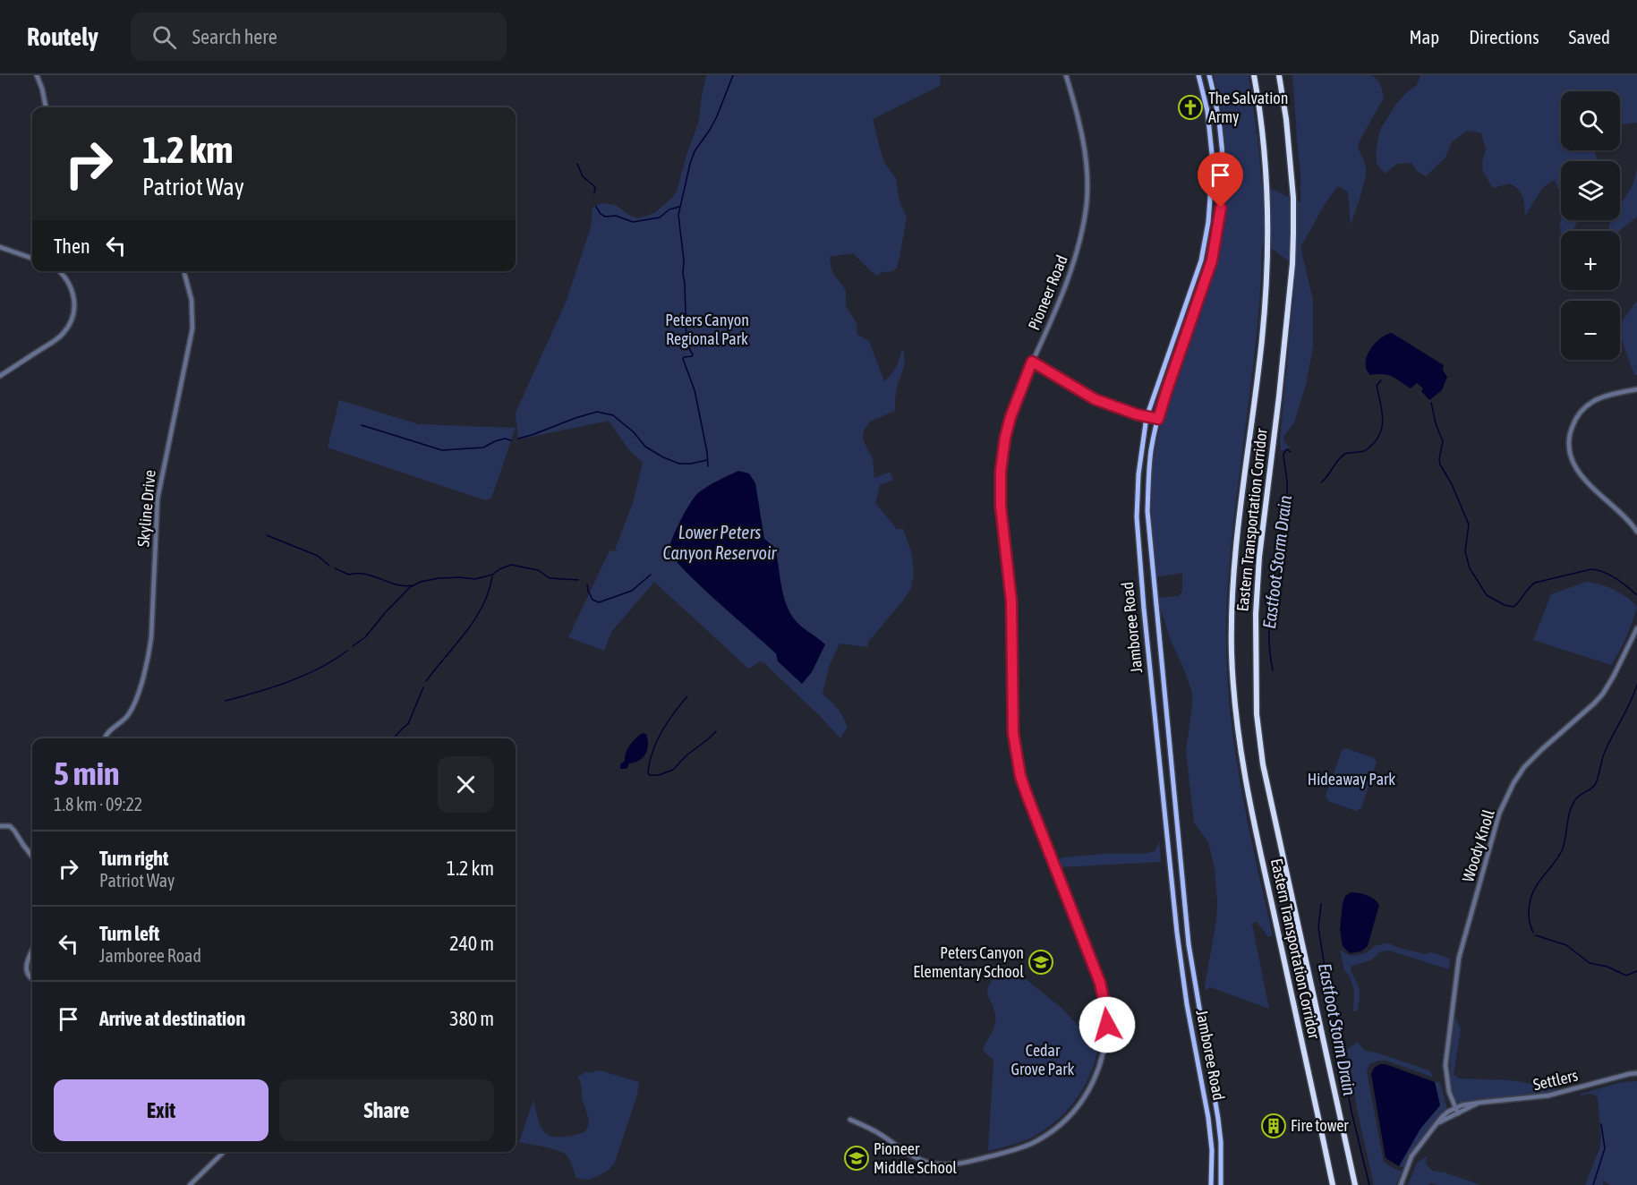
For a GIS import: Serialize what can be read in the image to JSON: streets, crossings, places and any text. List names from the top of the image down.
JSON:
{
  "streets": {
    "highway": ["Eastern Transportation Corridor"],
    "main road": ["Jamboree Road"],
    "street": [
      "Pioneer Road",
      "Skyline Drive",
      "Woody Knoll",
      "Settlers"
    ]
  },
  "crossings": [
    ["Woody Knoll", "Settlers"]
  ],
  "water": ["Lower Peters Canyon Reservoir", "Eastfoot Storm Drain"],
  "parks": ["Peters Canyon Regional Park", "Hideaway Park", "Cedar Grove Park"],
  "places": {
    "church": ["The Salvation Army"],
    "school or university": ["Peters Canyon Elementary School", "Pioneer Middle School"],
    "building": ["Fire tower"]
  },
  "page": {
    "header": "Routely",
    "search": "Search here",
    "nav": ["Map", "Directions", "Saved"],
    "map_buttons": ["+", "−"],
    "turn": ["1.2 km", "Patriot Way"],
    "then": "Then",
    "heading": ["5 min", "1.8 km · 09:22"],
    "list": [
      {
        "name": "Turn right",
        "note": "Patriot Way",
        "value": "1.2 km"
      },
      {
        "name": "Turn left",
        "note": "Jamboree Road",
        "value": "240 m"
      },
      {
        "name": "Arrive at destination",
        "value": "380 m"
      }
    ],
    "buttons": ["Exit", "Share"]
  }
}
